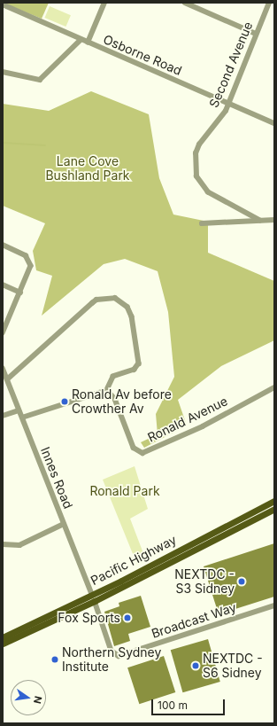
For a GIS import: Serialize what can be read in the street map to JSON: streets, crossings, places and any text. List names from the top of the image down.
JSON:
{
  "streets": {
    "main road": ["Pacific Highway"],
    "street": [
      "Osborne Road",
      "Second Avenue",
      "Ronald Avenue",
      "Innes Road",
      "Broadcast Way"
    ]
  },
  "crossings": [
    ["Osborne Road", "Second Avenue"],
    ["Innes Road", "Pacific Highway"],
    ["Pacific Highway", "Broadcast Way"]
  ],
  "parks": ["Lane Cove Bushland Park", "Ronald Park"],
  "places": [
    "Ronald Av before Crowther Av",
    "NEXTDC - S3 Sidney",
    "Fox Sports",
    "Northern Sydney Institute",
    "NEXTDC - S6 Sidney"
  ],
  "scale_bar": "100 m",
  "north": "right"
}
